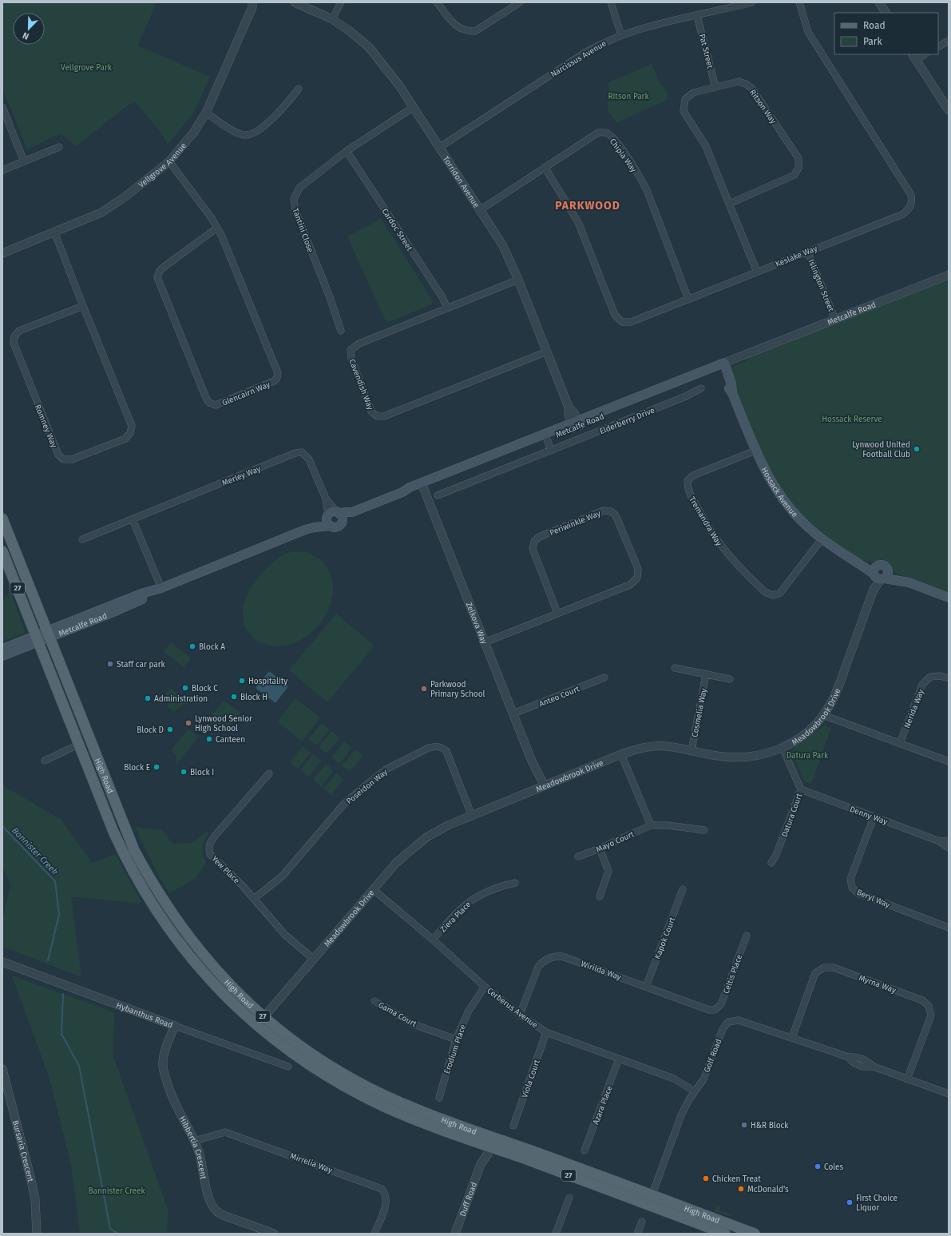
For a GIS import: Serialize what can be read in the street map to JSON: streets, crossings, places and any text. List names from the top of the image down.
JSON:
{
  "streets": {
    "main road": [
      "Metcalfe Road",
      "Hossack Avenue",
      "27",
      "High Road"
    ],
    "street": [
      "Pat Street",
      "Narcissus Avenue",
      "Ritson Way",
      "Chipla Way",
      "Vellgrove Avenue",
      "Torridon Avenue",
      "Cardoc Street",
      "Tantini Close",
      "Keslake Way",
      "Islington Street",
      "Cavendish Way",
      "Glencairn Way",
      "Elderberry Drive",
      "Romney Way",
      "Merley Way",
      "Tremandra Way",
      "Periwinkle Way",
      "Zelkova Way",
      "Anteo Court",
      "Nerida Way",
      "Cosmelia Way",
      "Meadowbrook Drive",
      "Poseidon Way",
      "Datura Court",
      "Denny Way",
      "Mayo Court",
      "Yew Place",
      "Beryl Way",
      "Ziera Place",
      "Kapok Court",
      "Wirilda Way",
      "Celtis Place",
      "Myrna Way",
      "Cerberus Avenue",
      "Gama Court",
      "Hybanthus Road",
      "Erodium Place",
      "Golf Road",
      "Viola Court",
      "Azara Place",
      "Hibbertia Crescent",
      "Bursaria Crescent",
      "Mirrelia Way",
      "Duff Road"
    ]
  },
  "crossings": [
    ["Pat Street", "Narcissus Avenue"],
    ["Pat Street", "Ritson Way"],
    ["Narcissus Avenue", "Torridon Avenue"],
    ["Ritson Way", "Keslake Way"],
    ["Chipla Way", "Torridon Avenue"],
    ["Chipla Way", "Keslake Way"],
    ["Vellgrove Avenue", "Glencairn Way"],
    ["Vellgrove Avenue", "Romney Way"],
    ["Torridon Avenue", "Tantini Close"],
    ["Torridon Avenue", "Metcalfe Road"],
    ["Torridon Avenue", "Cavendish Way"],
    ["Cardoc Street", "Tantini Close"],
    ["Cardoc Street", "Cavendish Way"],
    ["Keslake Way", "Islington Street"],
    ["Islington Street", "Metcalfe Road"],
    ["Metcalfe Road", "Merley Way"],
    ["Metcalfe Road", "Hossack Avenue"],
    ["Metcalfe Road", "Zelkova Way"],
    ["Metcalfe Road", "High Road"],
    ["Hossack Avenue", "Tremandra Way"],
    ["Hossack Avenue", "Meadowbrook Drive"],
    ["Periwinkle Way", "Zelkova Way"],
    ["Zelkova Way", "Anteo Court"],
    ["Zelkova Way", "Meadowbrook Drive"],
    ["Cosmelia Way", "Meadowbrook Drive"],
    ["Meadowbrook Drive", "High Road"],
    ["Meadowbrook Drive", "Poseidon Way"],
    ["Meadowbrook Drive", "Datura Court"],
    ["Meadowbrook Drive", "Yew Place"],
    ["Meadowbrook Drive", "Cerberus Avenue"],
    ["High Road", "Golf Road"],
    ["High Road", "Duff Road"],
    ["Poseidon Way", "Yew Place"],
    ["Datura Court", "Denny Way"],
    ["Denny Way", "Beryl Way"],
    ["Ziera Place", "Cerberus Avenue"],
    ["Kapok Court", "Wirilda Way"],
    ["Wirilda Way", "Celtis Place"],
    ["Wirilda Way", "Cerberus Avenue"],
    ["Myrna Way", "Golf Road"],
    ["Cerberus Avenue", "Erodium Place"],
    ["Cerberus Avenue", "Golf Road"],
    ["Cerberus Avenue", "Viola Court"],
    ["Cerberus Avenue", "Azara Place"],
    ["Gama Court", "Erodium Place"],
    ["Hybanthus Road", "Hibbertia Crescent"],
    ["Hibbertia Crescent", "Mirrelia Way"]
  ],
  "districts": ["PARKWOOD"],
  "water": ["Bannister Creek"],
  "parks": [
    "Vellgrove Park",
    "Ritson Park",
    "Hossack Reserve",
    "Datura Park",
    "Bannister Creek"
  ],
  "places": [
    "Lynwood United Football Club",
    "Block A",
    "Staff car park",
    "Hospitality",
    "Block C",
    "Parkwood Primary School",
    "Block H",
    "Administration",
    "Lynwood Senior High School",
    "Block D",
    "Canteen",
    "Block E",
    "Block I",
    "H&R Block",
    "Coles",
    "Chicken Treat",
    "McDonald's",
    "First Choice Liquor"
  ],
  "legend": ["Road", "Park"],
  "north": "bottom left"
}
